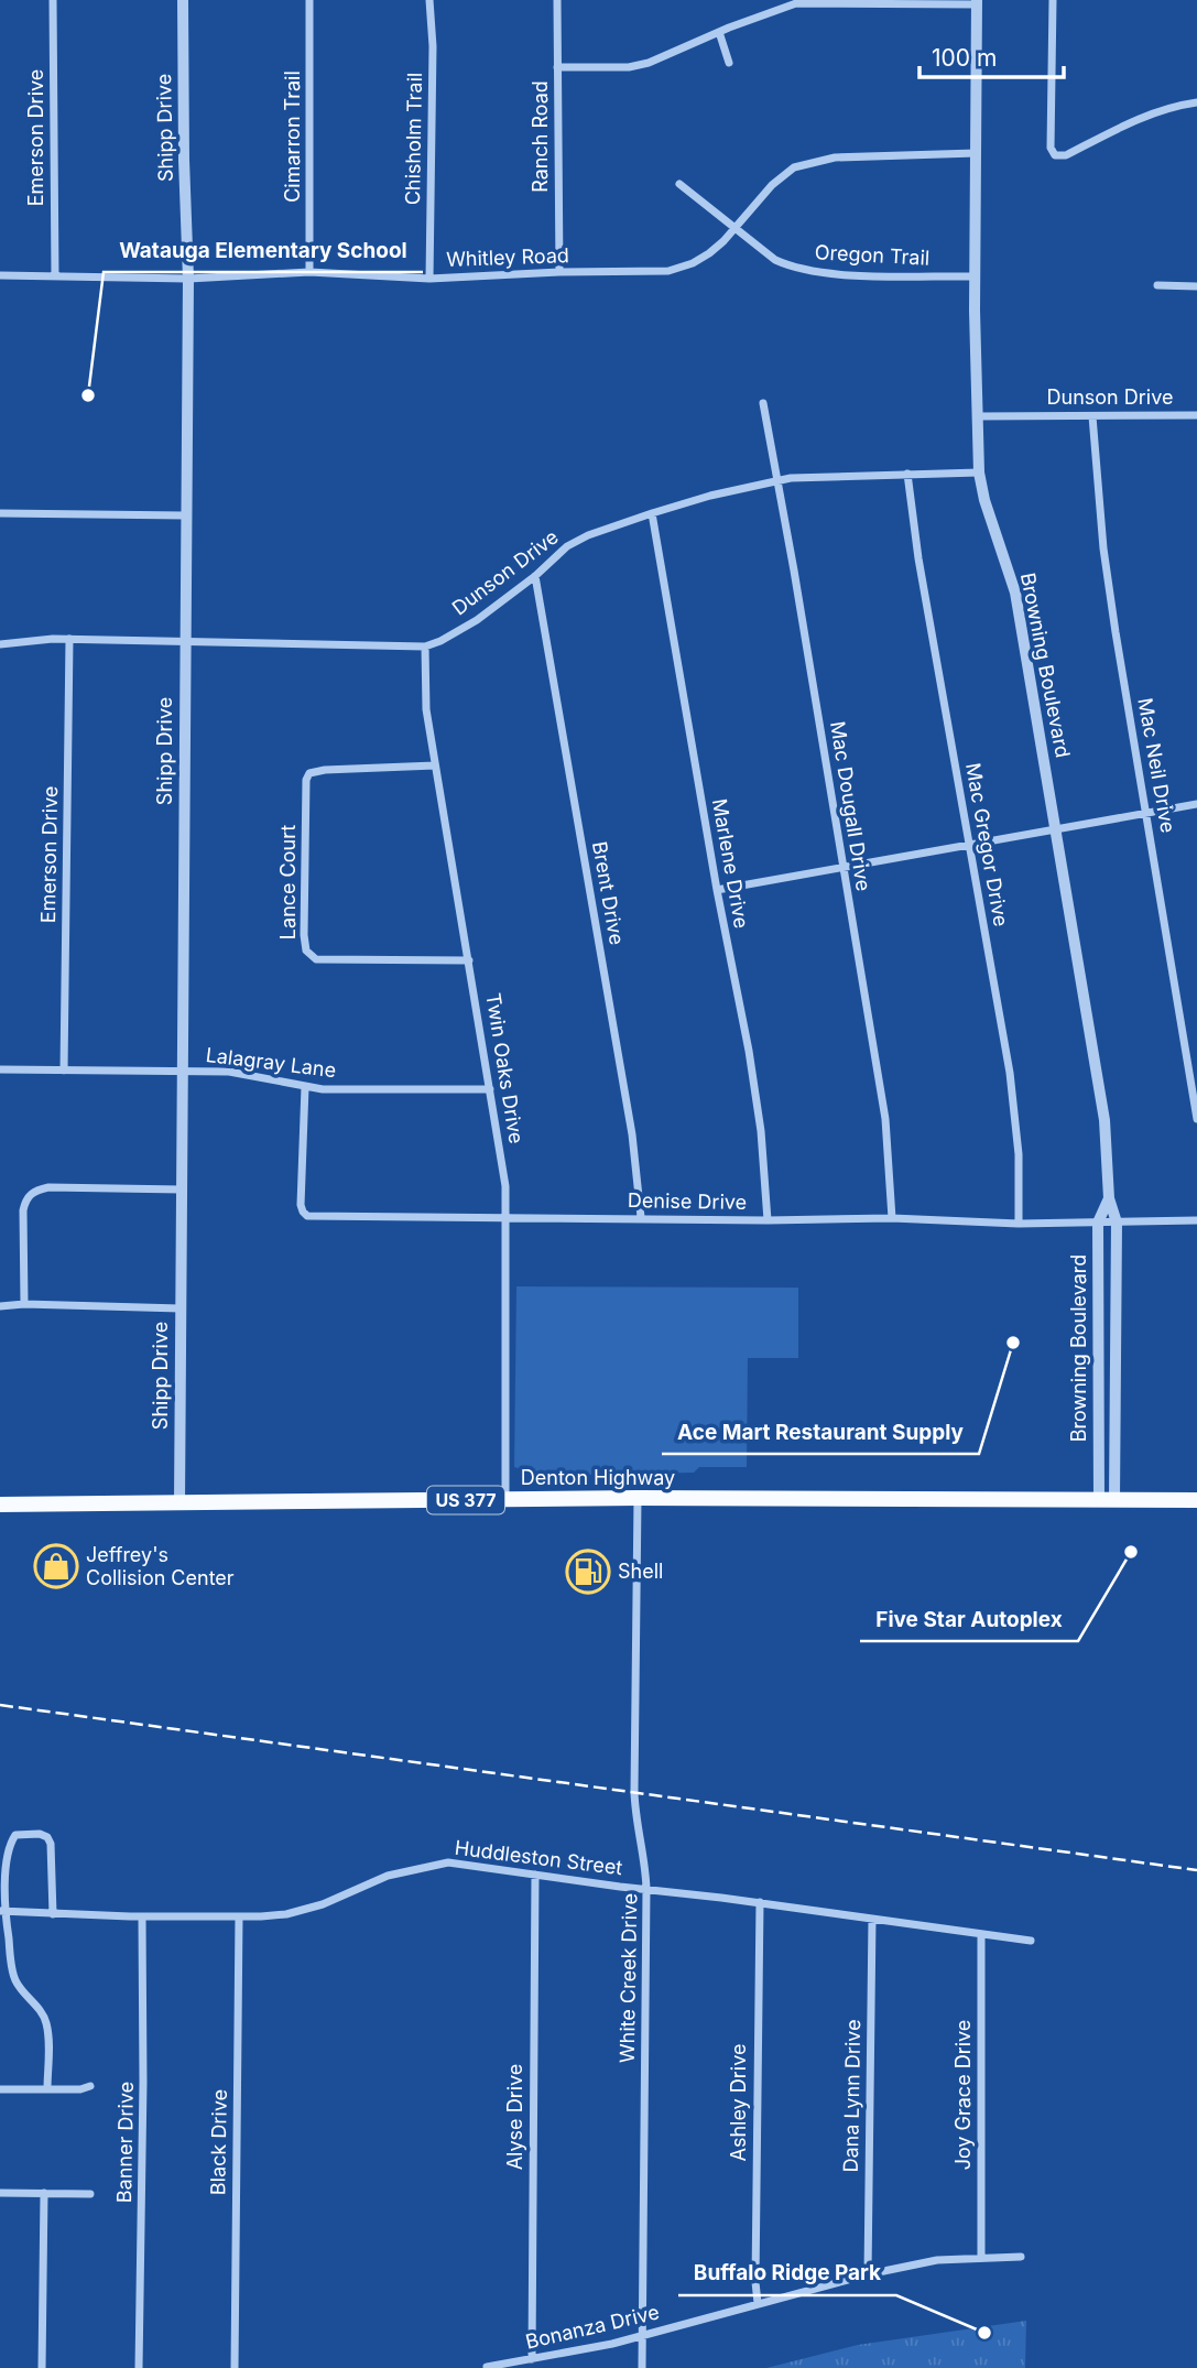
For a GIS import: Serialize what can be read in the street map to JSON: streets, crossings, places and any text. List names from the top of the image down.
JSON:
{
  "streets": {
    "main road": ["Denton Highway", "US 377"],
    "street": [
      "Shipp Drive",
      "Cimarron Trail",
      "Ranch Road",
      "Emerson Drive",
      "Chisholm Trail",
      "Oregon Trail",
      "Whitley Road",
      "Dunson Drive",
      "Browning Boulevard",
      "Mac Neil Drive",
      "Mac Dougall Drive",
      "Mac Gregor Drive",
      "Marlene Drive",
      "Lance Court",
      "Brent Drive",
      "Lalagray Lane",
      "Twin Oaks Drive",
      "Denise Drive",
      "Huddleston Street",
      "White Creek Drive",
      "Joy Grace Drive",
      "Dana Lynn Drive",
      "Ashley Drive",
      "Alyse Drive",
      "Banner Drive",
      "Black Drive",
      "Bonanza Drive"
    ]
  },
  "crossings": [
    ["Shipp Drive", "Whitley Road"],
    ["Shipp Drive", "Dunson Drive"],
    ["Shipp Drive", "Lalagray Lane"],
    ["Shipp Drive", "Denton Highway"],
    ["Cimarron Trail", "Whitley Road"],
    ["Ranch Road", "Whitley Road"],
    ["Emerson Drive", "Whitley Road"],
    ["Emerson Drive", "Dunson Drive"],
    ["Emerson Drive", "Lalagray Lane"],
    ["Chisholm Trail", "Whitley Road"],
    ["Oregon Trail", "Whitley Road"],
    ["Oregon Trail", "Browning Boulevard"],
    ["Whitley Road", "Browning Boulevard"],
    ["Dunson Drive", "Browning Boulevard"],
    ["Dunson Drive", "Mac Neil Drive"],
    ["Dunson Drive", "Mac Dougall Drive"],
    ["Dunson Drive", "Mac Gregor Drive"],
    ["Dunson Drive", "Marlene Drive"],
    ["Dunson Drive", "Brent Drive"],
    ["Dunson Drive", "Twin Oaks Drive"],
    ["Browning Boulevard", "Denise Drive"],
    ["Browning Boulevard", "Denton Highway"],
    ["Mac Dougall Drive", "Denise Drive"],
    ["Mac Gregor Drive", "Denise Drive"],
    ["Marlene Drive", "Denise Drive"],
    ["Lance Court", "Twin Oaks Drive"],
    ["Brent Drive", "Denise Drive"],
    ["Lalagray Lane", "Twin Oaks Drive"],
    ["Lalagray Lane", "Denise Drive"],
    ["Twin Oaks Drive", "Denise Drive"],
    ["Twin Oaks Drive", "Denton Highway"],
    ["Denton Highway", "White Creek Drive"],
    ["Huddleston Street", "White Creek Drive"],
    ["Huddleston Street", "Joy Grace Drive"],
    ["Huddleston Street", "Dana Lynn Drive"],
    ["Huddleston Street", "Ashley Drive"],
    ["Huddleston Street", "Alyse Drive"],
    ["Huddleston Street", "Banner Drive"],
    ["Huddleston Street", "Black Drive"],
    ["White Creek Drive", "Bonanza Drive"],
    ["Joy Grace Drive", "Bonanza Drive"],
    ["Dana Lynn Drive", "Bonanza Drive"],
    ["Ashley Drive", "Bonanza Drive"],
    ["Alyse Drive", "Bonanza Drive"]
  ],
  "places": {
    "other": [
      "Watauga Elementary School",
      "Ace Mart Restaurant Supply",
      "Five Star Autoplex",
      "Buffalo Ridge Park"
    ],
    "shop": ["Jeffrey's Collision Center"],
    "fuel station": ["Shell"]
  },
  "scale_bar": "100 m"
}
